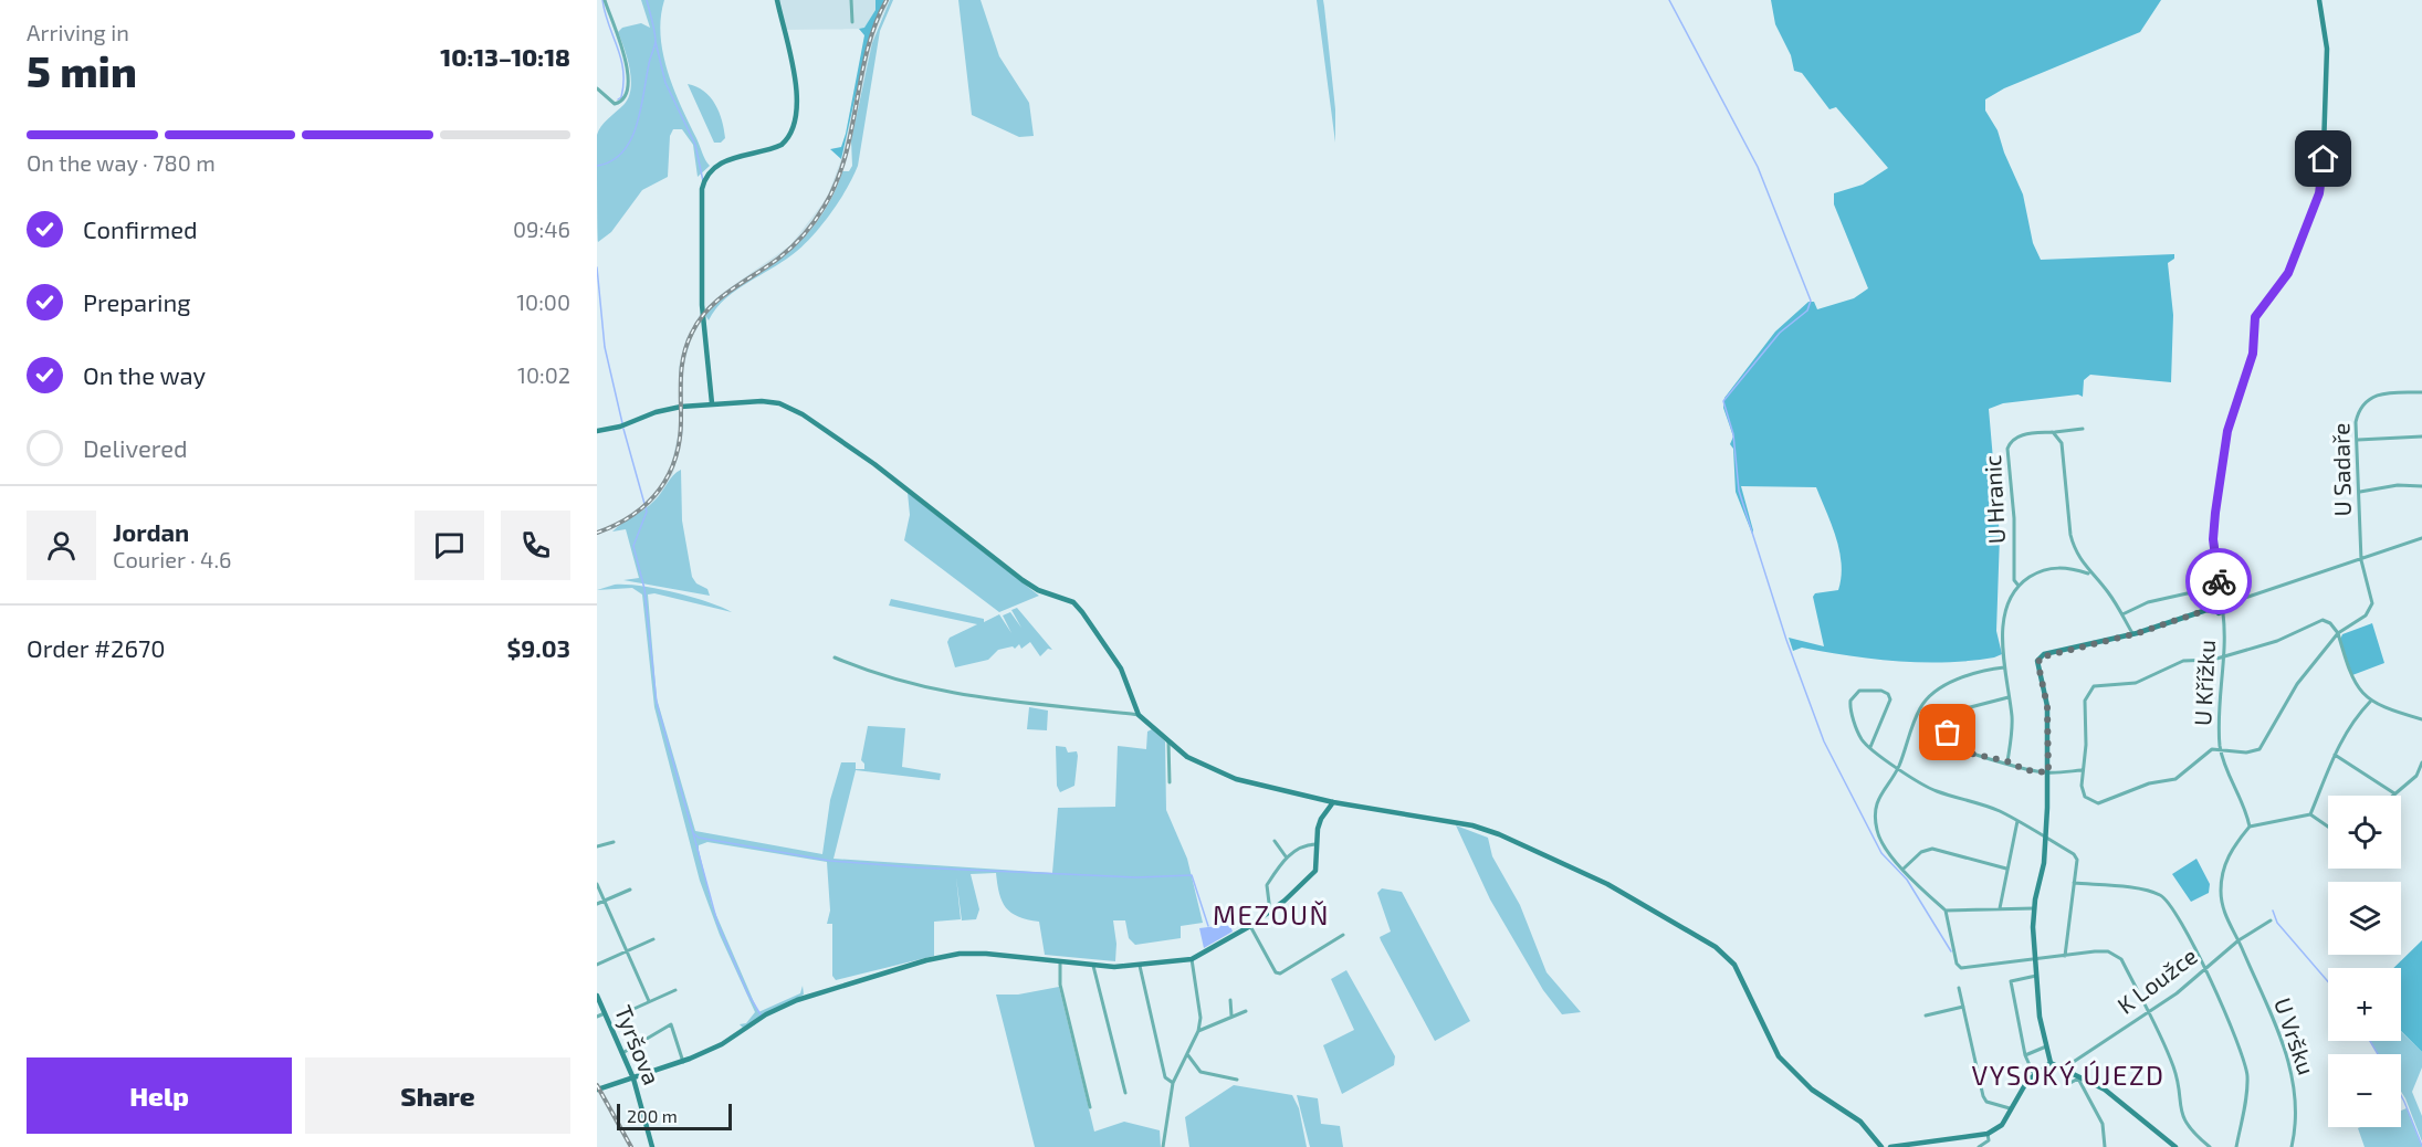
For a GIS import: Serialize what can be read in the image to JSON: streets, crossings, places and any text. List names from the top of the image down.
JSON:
{
  "streets": {
    "street": [
      "U Sadaře",
      "U Hranic",
      "U Křížku",
      "K Loužce",
      "U Vršku",
      "Tyršova"
    ]
  },
  "crossings": [
    ["U Křížku", "U Vršku"],
    ["K Loužce", "U Vršku"]
  ],
  "districts": ["MEZOUŇ", "VYSOKÝ ÚJEZD"],
  "scale_bar": "200 m",
  "page": {
    "heading": ["5 min", "Arriving in", "10:13–10:18"],
    "panel": [
      "Jordan",
      "Courier · 4.6",
      "Order #2670",
      "$9.03"
    ],
    "bar": "On the way · 780 m",
    "list": [
      ["Confirmed", "09:46"],
      ["Preparing", "10:00"],
      ["On the way", "10:02"],
      "Delivered"
    ],
    "map_buttons": ["+", "−"],
    "buttons": ["Help", "Share"],
    "scale": "200 m"
  }
}
